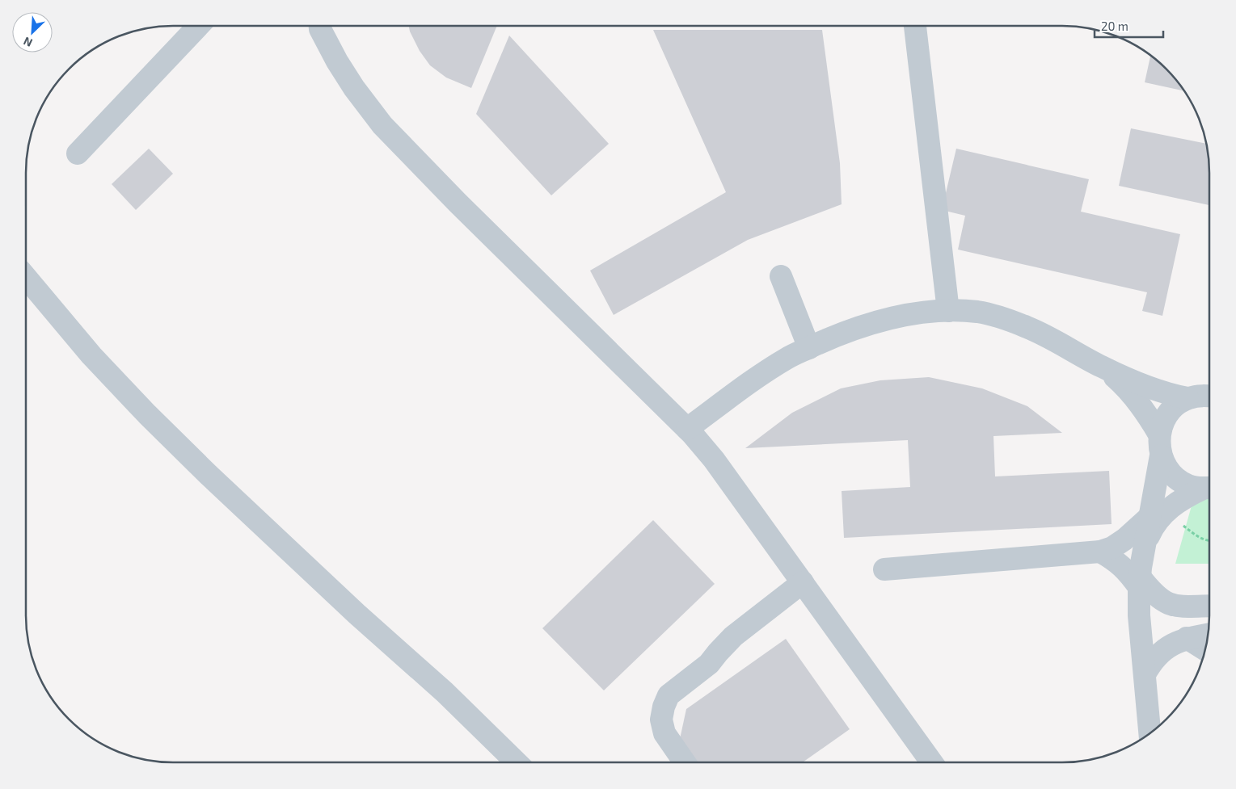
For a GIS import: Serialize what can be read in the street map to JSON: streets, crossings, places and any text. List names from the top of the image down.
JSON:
{
  "scale_bar": "20 m",
  "north": "bottom left"
}
